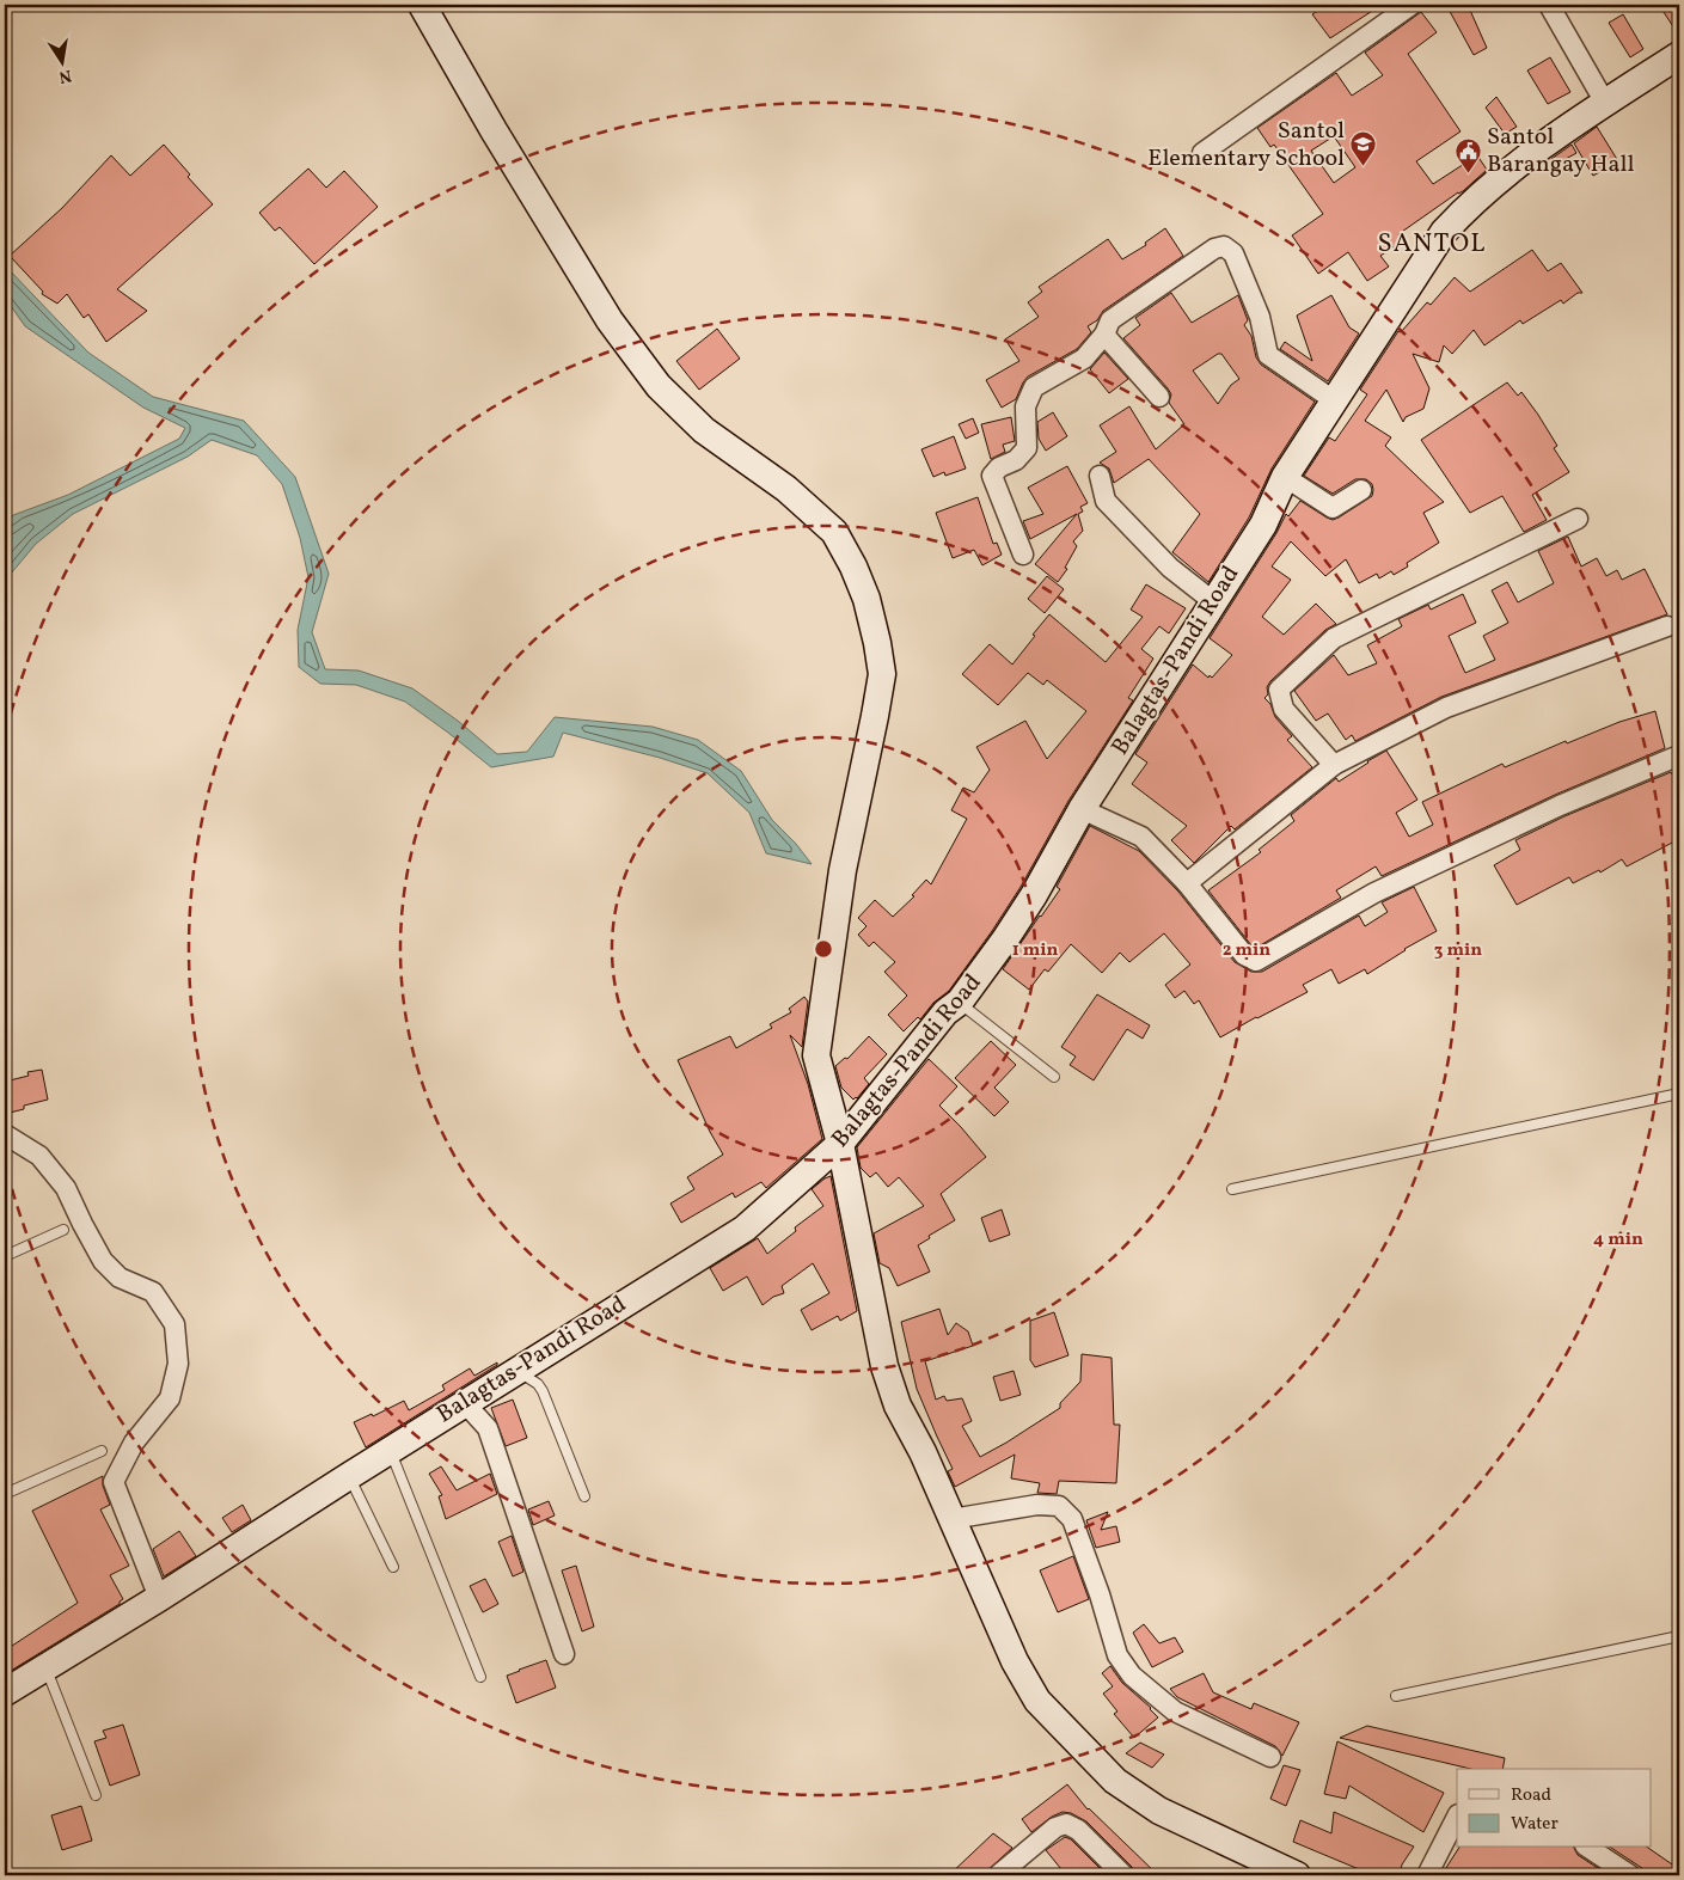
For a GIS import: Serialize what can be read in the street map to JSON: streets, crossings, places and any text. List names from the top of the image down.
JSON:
{
  "streets": {
    "main road": ["Balagtas-Pandi Road"]
  },
  "districts": ["SANTOL"],
  "places": {
    "school or university": ["Santol Elementary School"],
    "public building": ["Santol Barangay Hall"]
  },
  "legend": ["Road", "Water"],
  "north": "bottom",
  "rings": [
    "1 min",
    "2 min",
    "3 min",
    "4 min"
  ]
}
